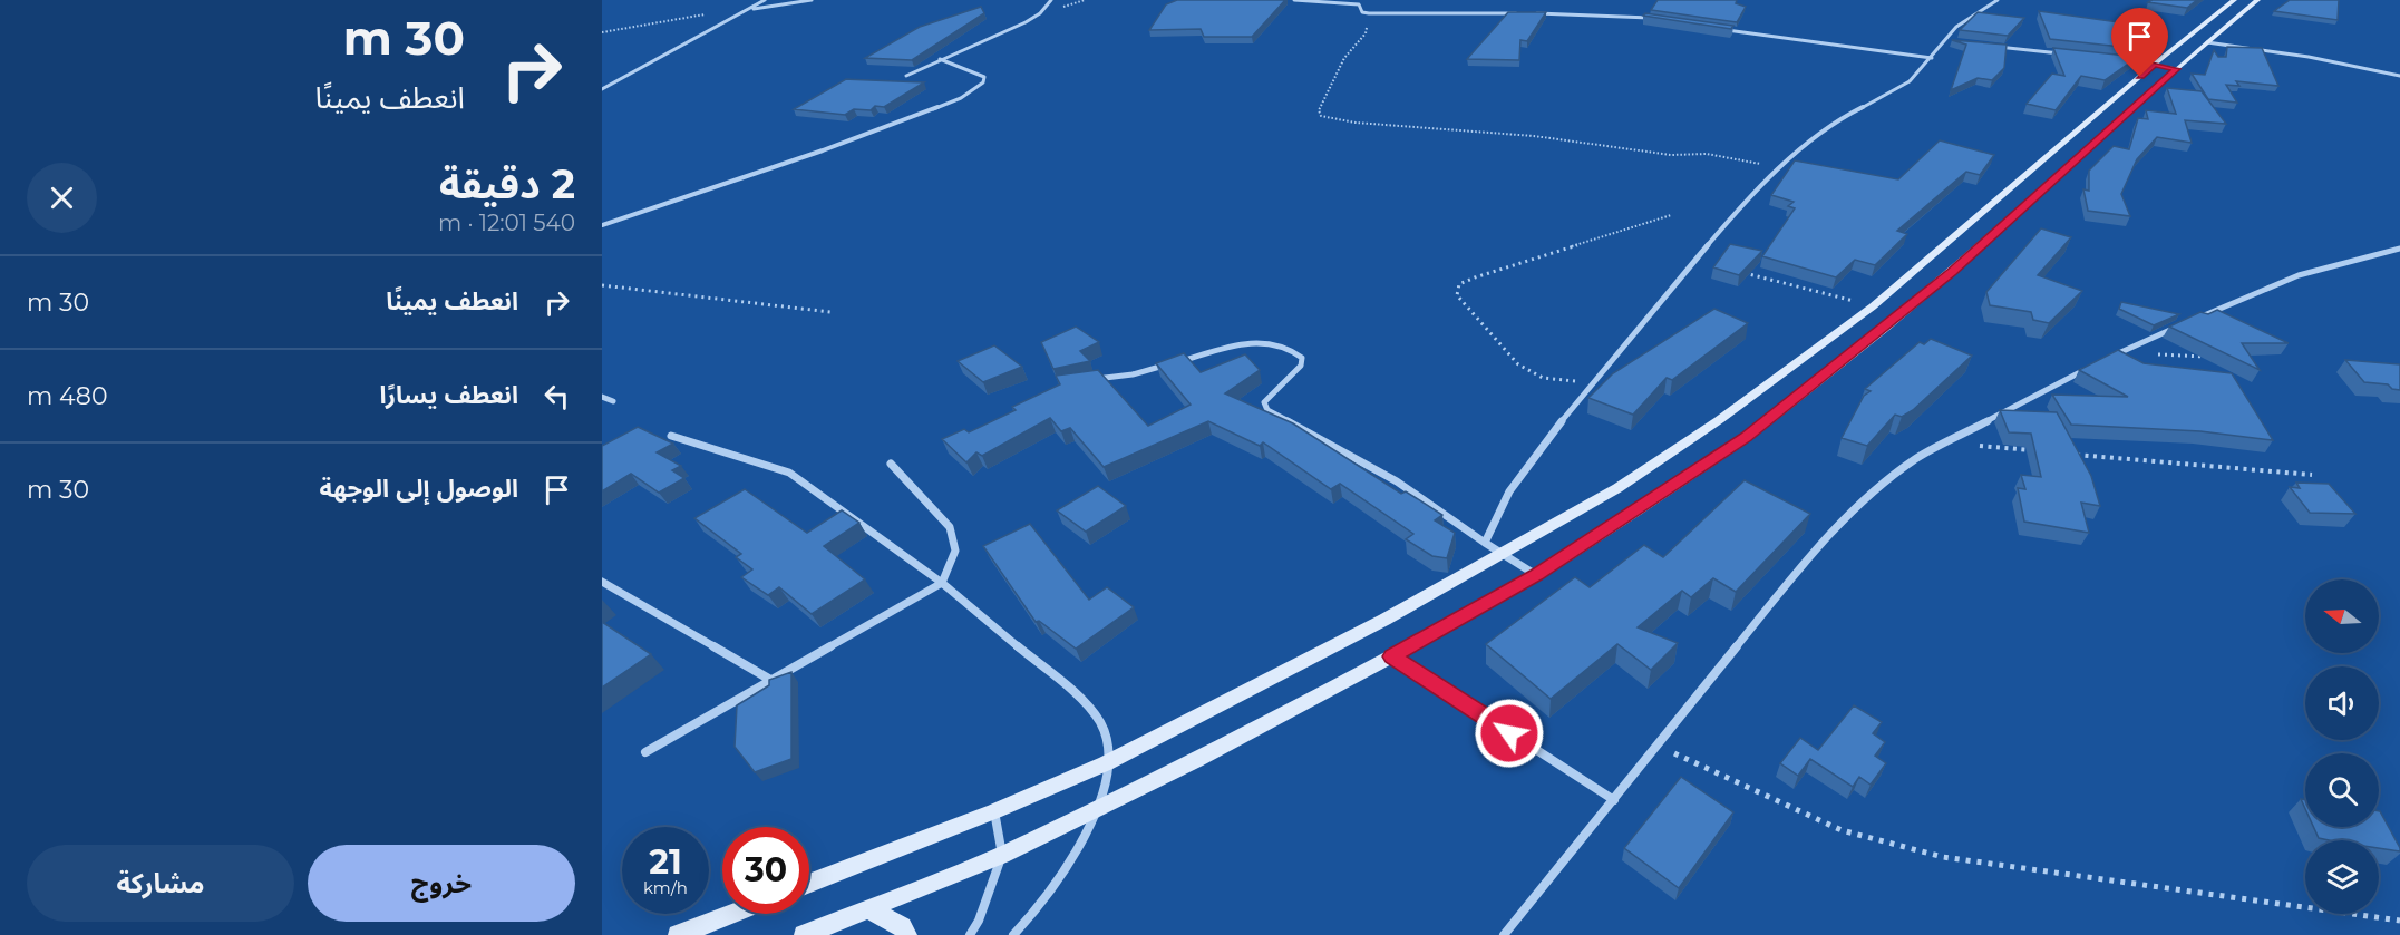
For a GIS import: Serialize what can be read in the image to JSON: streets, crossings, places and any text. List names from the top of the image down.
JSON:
{
  "north": "left",
  "page": {
    "turn": ["30 m", "انعطف يمينًا"],
    "heading": ["2 دقيقة", "540 m · 12:01"],
    "list": [
      {
        "name": "انعطف يمينًا",
        "value": "30 m"
      },
      {
        "name": "انعطف يسارًا",
        "value": "480 m"
      },
      {
        "name": "الوصول إلى الوجهة",
        "value": "30 m"
      }
    ],
    "speed": "21 km/h",
    "limit": "30",
    "buttons": ["خروج", "مشاركة"]
  }
}
